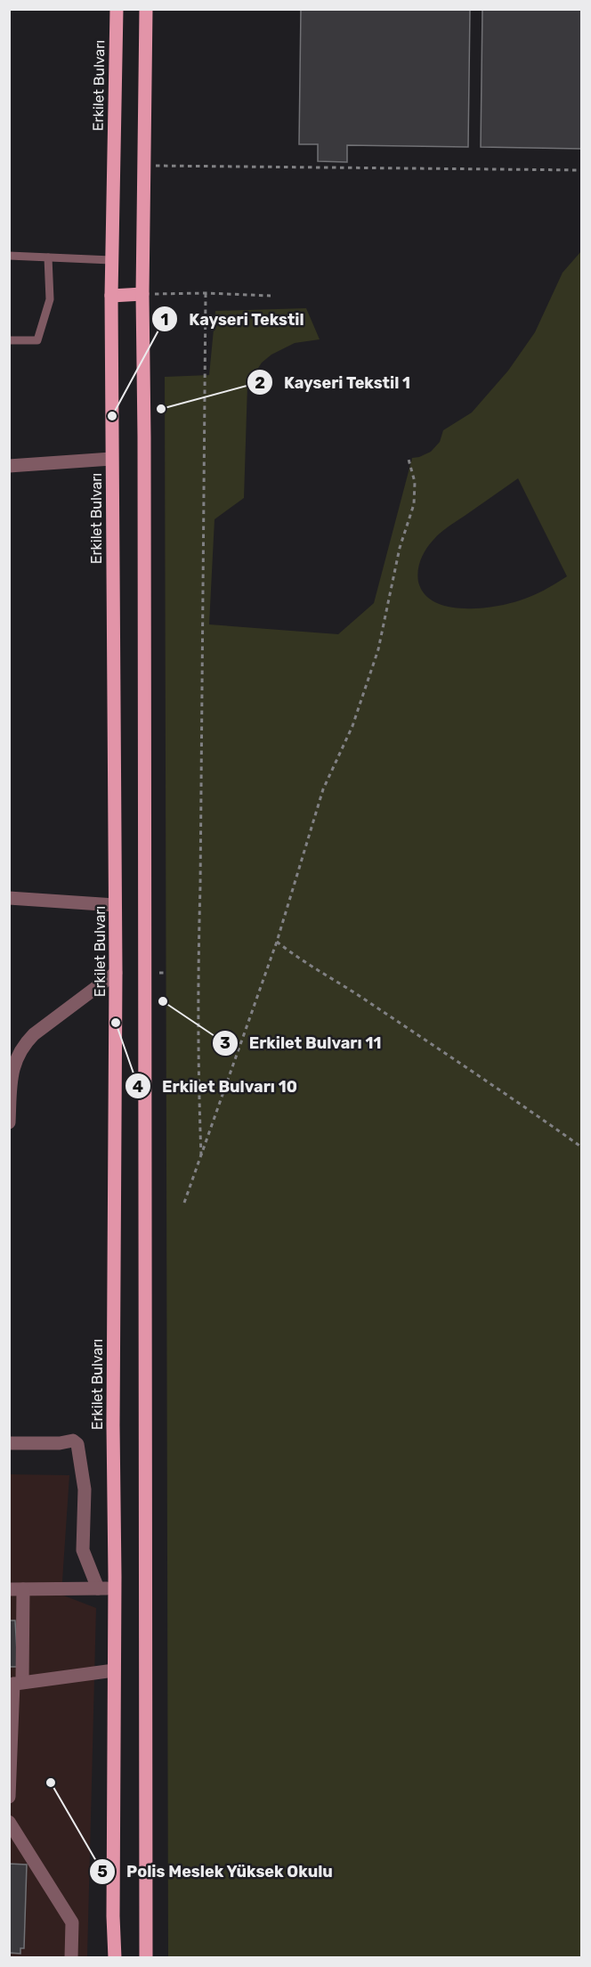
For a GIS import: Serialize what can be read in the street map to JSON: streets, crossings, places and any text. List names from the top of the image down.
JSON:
{
  "streets": {
    "main road": ["Erkilet Bulvarı"]
  },
  "places": [
    "Kayseri Tekstil 1",
    "Kayseri Tekstil",
    "Erkilet Bulvarı 11",
    "Erkilet Bulvarı 10",
    "Polis Meslek Yüksek Okulu"
  ]
}
